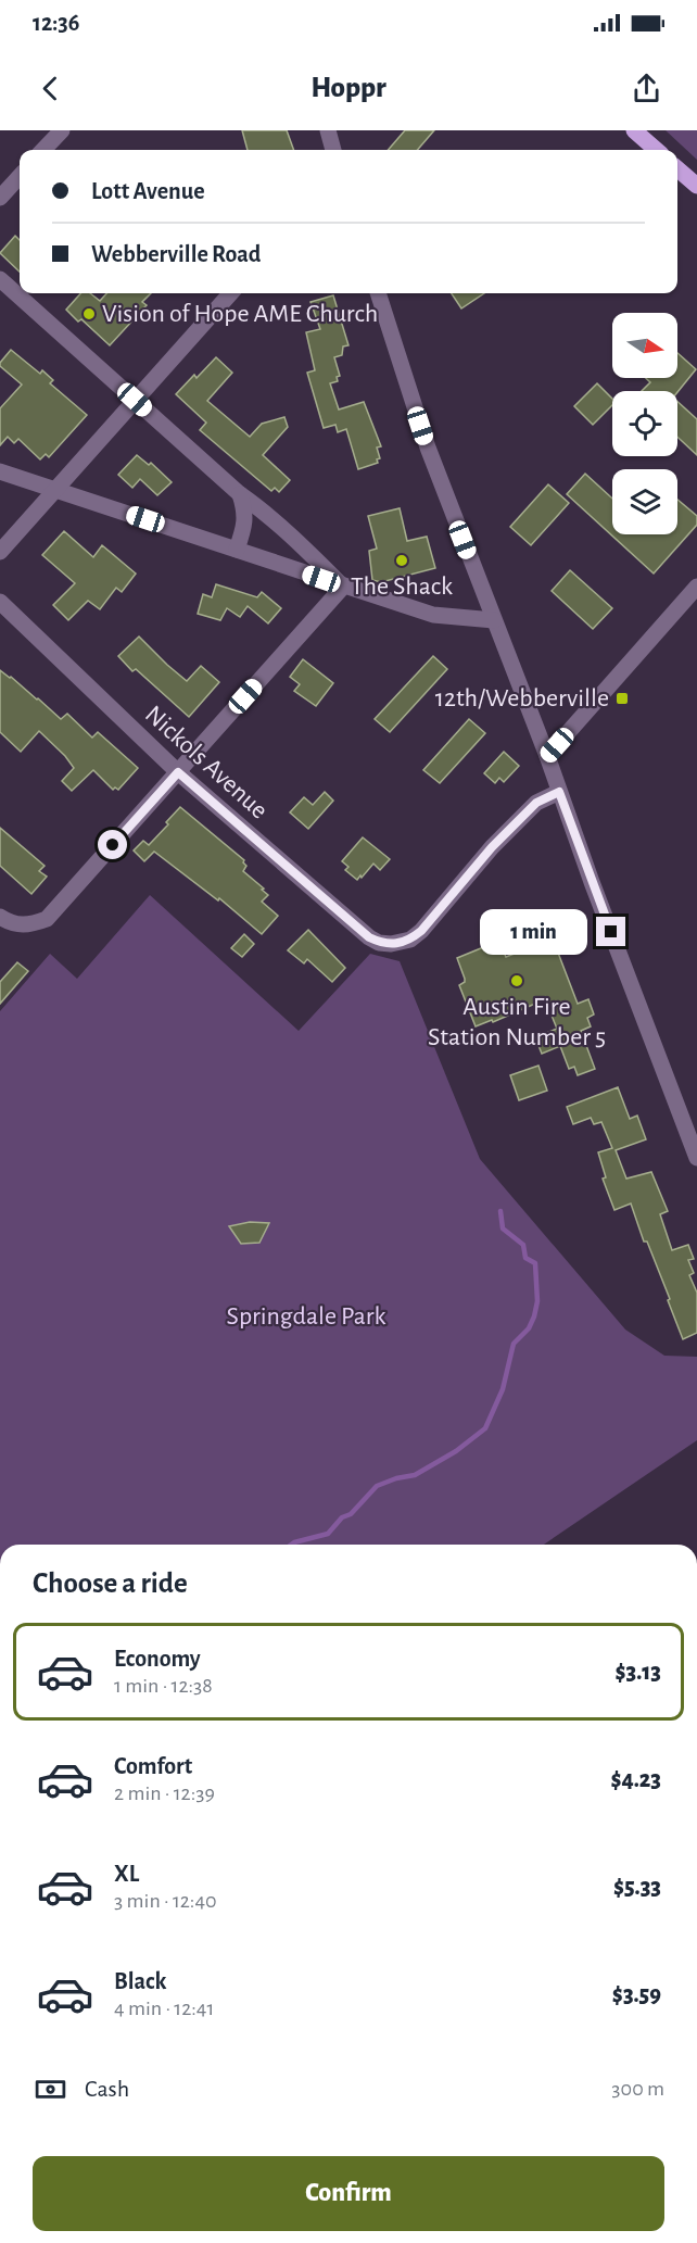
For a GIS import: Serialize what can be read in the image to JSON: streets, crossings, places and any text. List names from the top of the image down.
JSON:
{
  "streets": {
    "street": ["Nickols Avenue"]
  },
  "parks": ["Springdale Park"],
  "places": {
    "other": ["Vision of Hope AME Church", "The Shack", "Austin Fire Station Number 5"],
    "transit": ["12th/Webberville"]
  },
  "north": "right",
  "page": {
    "status": "12:36",
    "header": "Hoppr",
    "banner": ["Lott Avenue", "Webberville Road"],
    "bubble": "1 min",
    "heading": "Choose a ride",
    "list": [
      {
        "name": "Economy",
        "note": "1 min · 12:38",
        "value": "$3.13"
      },
      {
        "name": "Comfort",
        "note": "2 min · 12:39",
        "value": "$4.23"
      },
      {
        "name": "XL",
        "note": "3 min · 12:40",
        "value": "$5.33"
      },
      {
        "name": "Black",
        "note": "4 min · 12:41",
        "value": "$3.59"
      }
    ],
    "pay": ["Cash", "300 m"],
    "buttons": "Confirm"
  }
}
